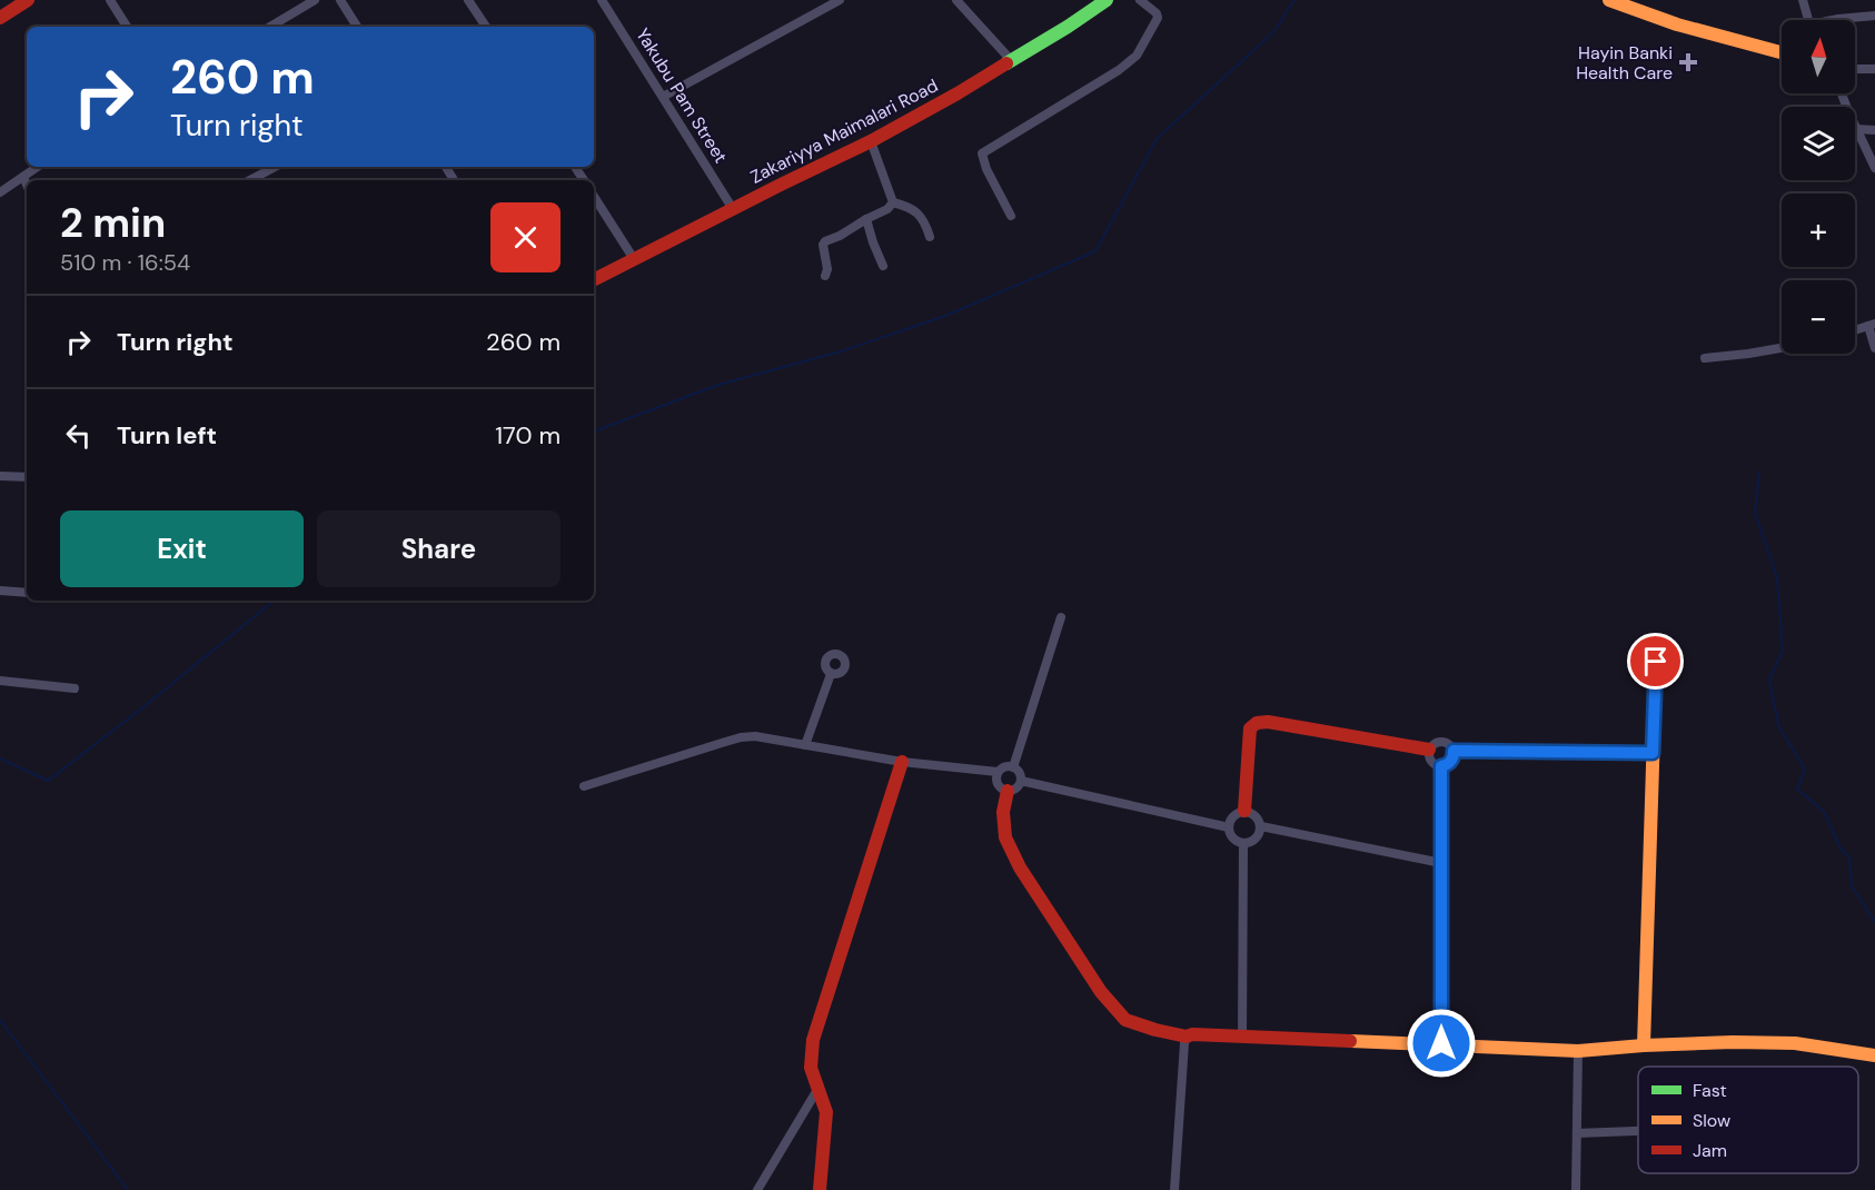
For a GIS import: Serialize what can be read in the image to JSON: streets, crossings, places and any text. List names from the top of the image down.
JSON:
{
  "streets": {
    "main road": ["Zakariyya Maimalari Road"],
    "street": ["Yakubu Pam Street"]
  },
  "crossings": [
    ["Yakubu Pam Street", "Zakariyya Maimalari Road"]
  ],
  "places": {
    "health": ["Hayin Banki Health Care"]
  },
  "legend": ["Fast", "Slow", "Jam"],
  "north": "top",
  "page": {
    "map_buttons": ["+", "−"],
    "turn": ["260 m", "Turn right"],
    "heading": ["2 min", "510 m · 16:54"],
    "list": [
      {
        "name": "Turn right",
        "value": "260 m"
      },
      {
        "name": "Turn left",
        "value": "170 m"
      }
    ],
    "buttons": ["Exit", "Share"]
  }
}
